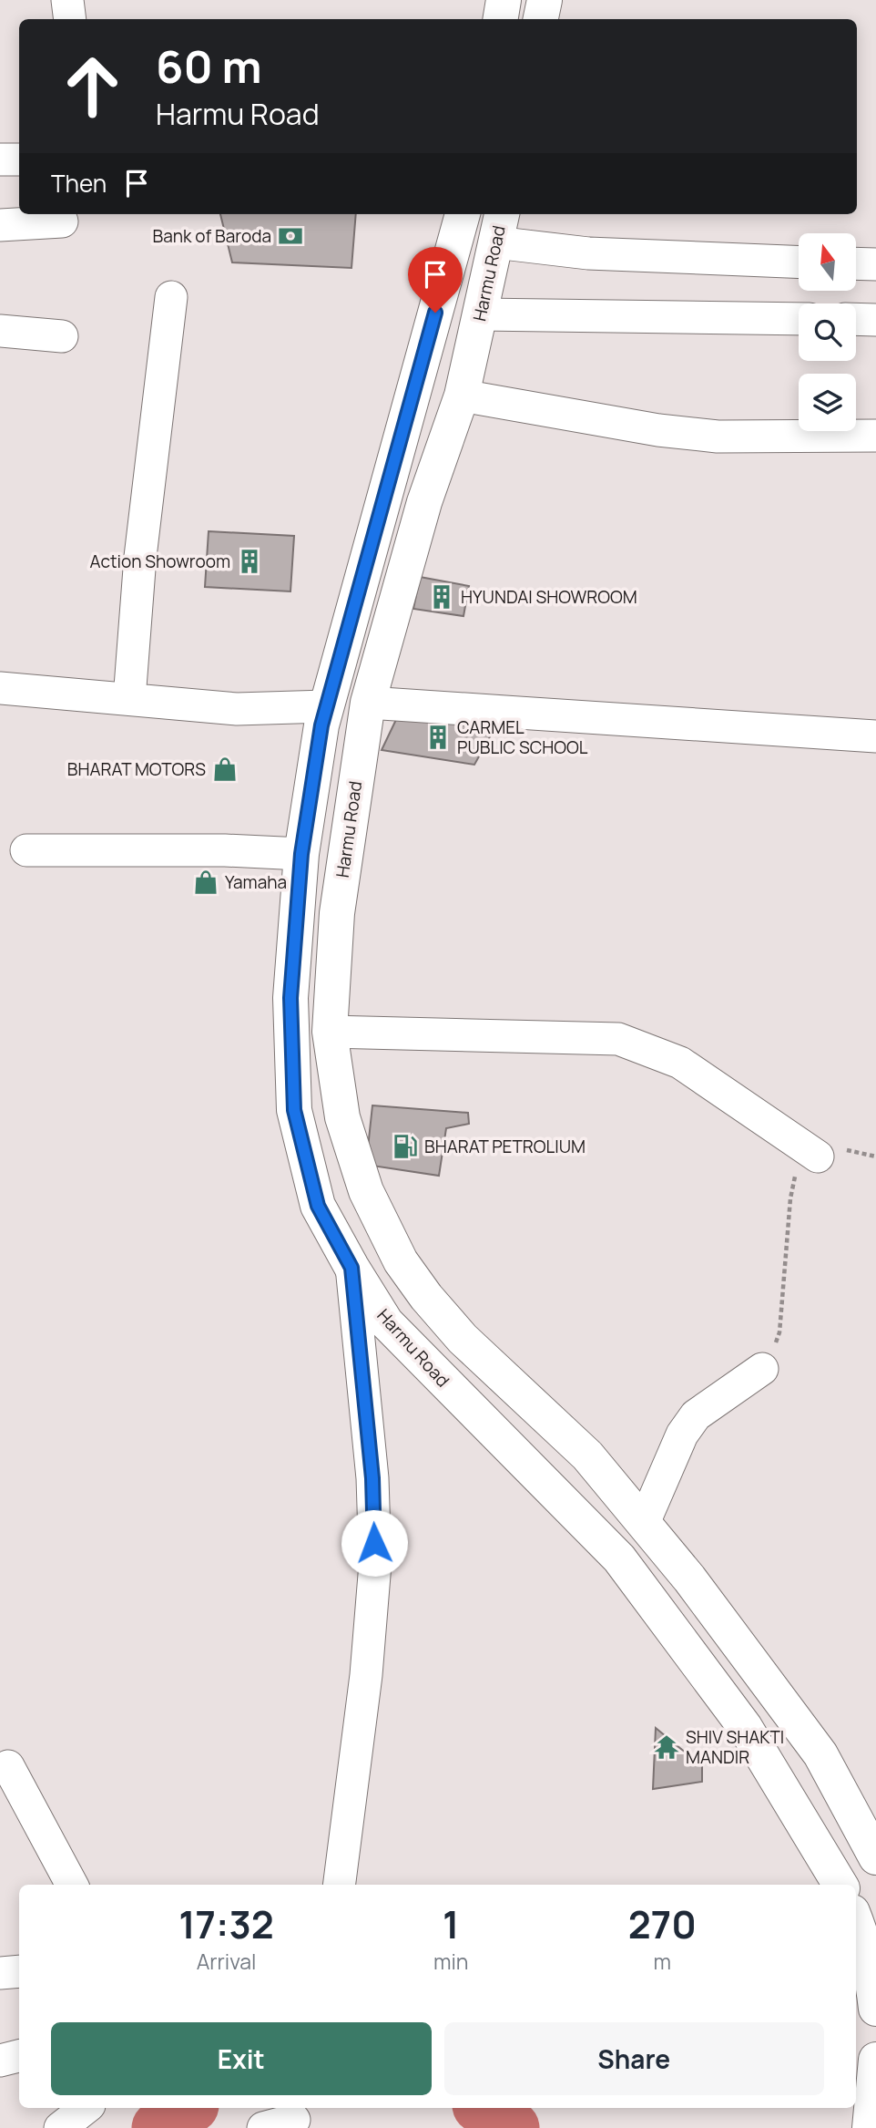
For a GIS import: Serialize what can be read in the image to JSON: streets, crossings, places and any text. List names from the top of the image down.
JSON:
{
  "streets": {
    "main road": ["Harmu Road"]
  },
  "places": {
    "bank": ["Bank of Baroda"],
    "building": ["Action Showroom", "HYUNDAI SHOWROOM", "CARMEL PUBLIC SCHOOL"],
    "shop": ["BHARAT MOTORS", "Yamaha"],
    "fuel station": ["BHARAT PETROLIUM"],
    "temple": ["SHIV SHAKTI MANDIR"]
  },
  "north": "top",
  "page": {
    "turn": ["60 m", "Harmu Road"],
    "then": "Then",
    "eta": [
      "17:32",
      "Arrival",
      "1",
      "min",
      "270",
      "m"
    ],
    "buttons": ["Exit", "Share"]
  }
}
